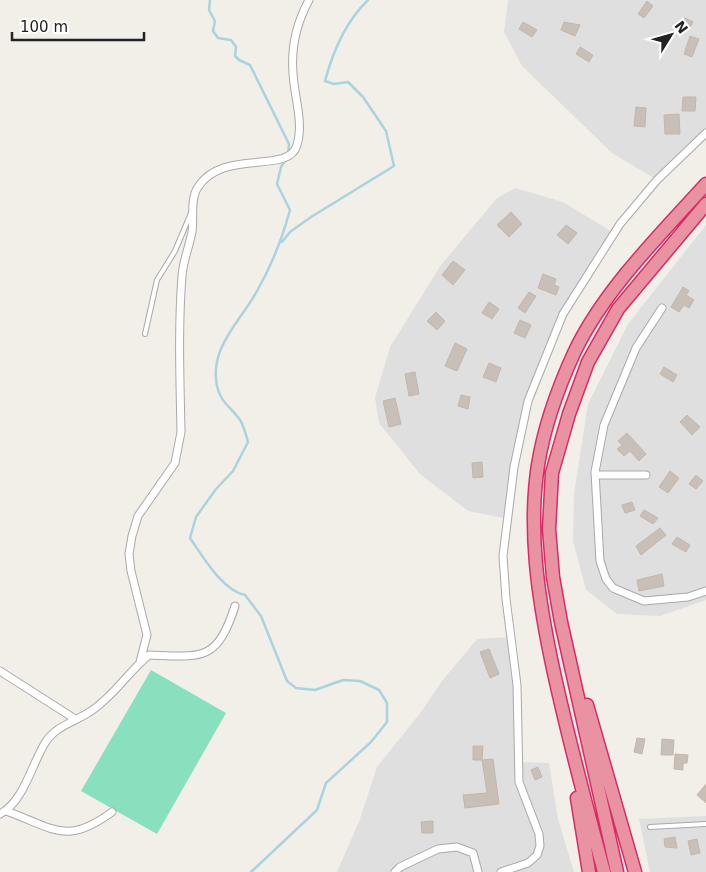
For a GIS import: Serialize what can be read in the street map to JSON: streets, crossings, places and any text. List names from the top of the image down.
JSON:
{
  "scale_bar": "100 m",
  "north": "top right"
}
